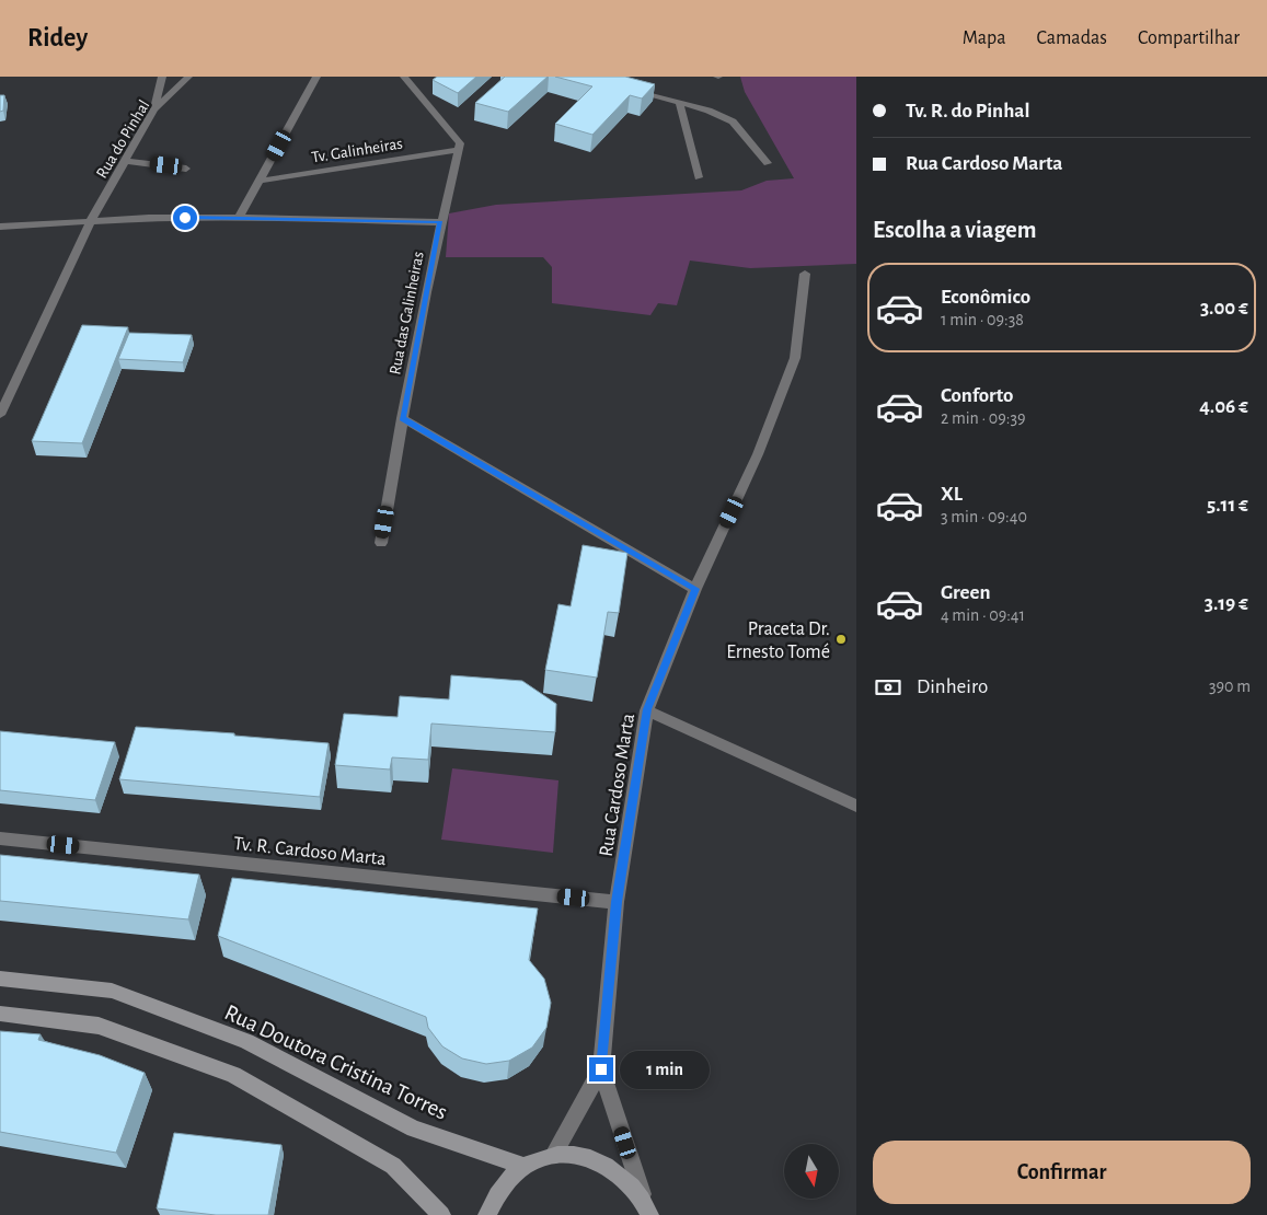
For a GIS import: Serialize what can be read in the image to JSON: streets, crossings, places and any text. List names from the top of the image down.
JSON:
{
  "streets": {
    "main road": ["Rua Doutora Cristina Torres"],
    "street": [
      "Rua do Pinhal",
      "Tv. Galinheiras",
      "Rua das Galinheiras",
      "Rua Cardoso Marta",
      "Tv. R. Cardoso Marta"
    ]
  },
  "crossings": [
    ["Tv. Galinheiras", "Rua das Galinheiras"],
    ["Rua Cardoso Marta", "Tv. R. Cardoso Marta"]
  ],
  "places": ["Praceta Dr. Ernesto Tomé"],
  "north": "bottom",
  "page": {
    "header": "Ridey",
    "nav": ["Mapa", "Camadas", "Compartilhar"],
    "banner": ["Tv. R. do Pinhal", "Rua Cardoso Marta"],
    "heading": "Escolha a viagem",
    "list": [
      {
        "name": "Econômico",
        "note": "1 min · 09:38",
        "value": "3.00 €"
      },
      {
        "name": "Conforto",
        "note": "2 min · 09:39",
        "value": "4.06 €"
      },
      {
        "name": "XL",
        "note": "3 min · 09:40",
        "value": "5.11 €"
      },
      {
        "name": "Green",
        "note": "4 min · 09:41",
        "value": "3.19 €"
      }
    ],
    "pay": ["Dinheiro", "390 m"],
    "bubble": "1 min",
    "buttons": "Confirmar"
  }
}
